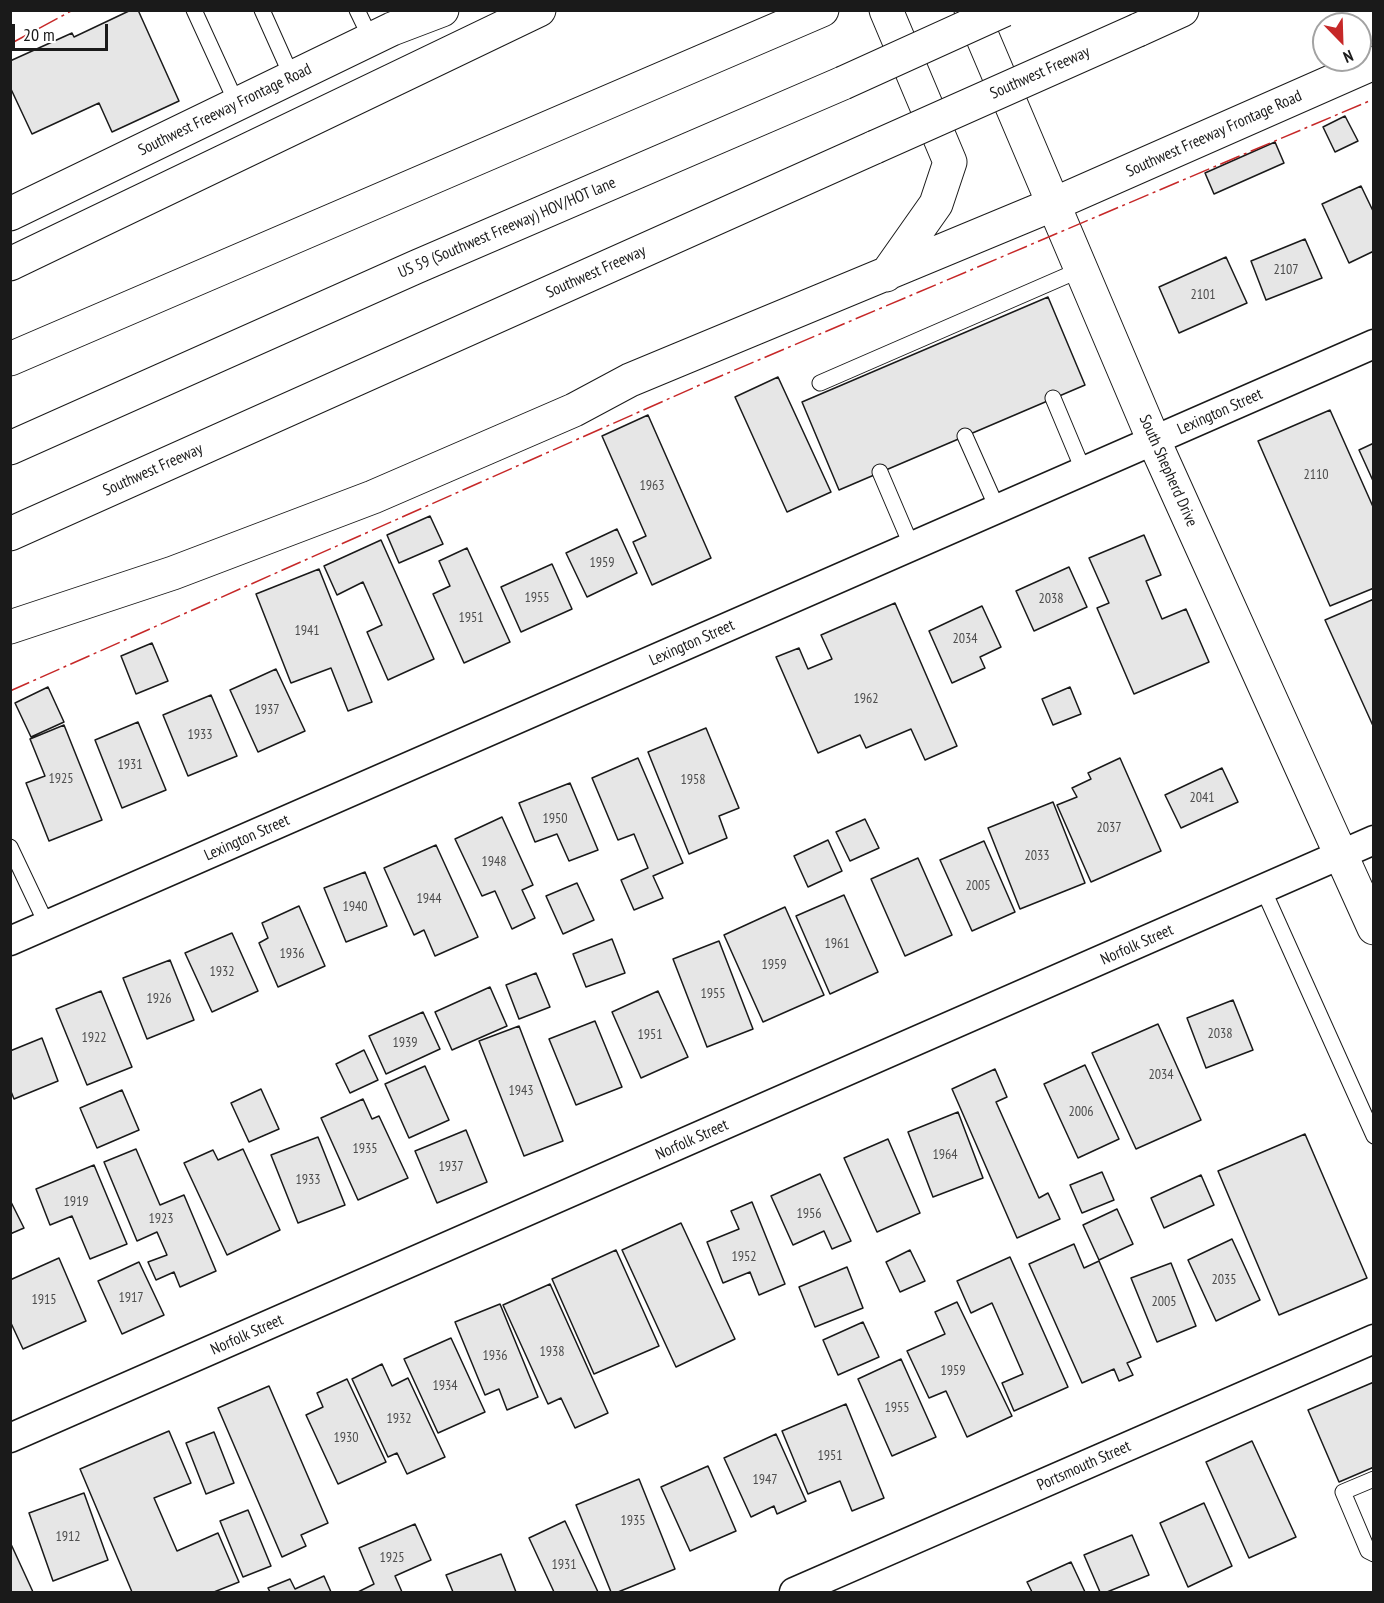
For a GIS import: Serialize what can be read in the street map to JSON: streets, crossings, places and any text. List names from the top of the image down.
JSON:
{
  "streets": {
    "main road": [
      "Southwest Freeway",
      "Southwest Freeway Frontage Road",
      "US 59 (Southwest Freeway) HOV/HOT lane",
      "South Shepherd Drive"
    ],
    "street": ["Lexington Street", "Norfolk Street", "Portsmouth Street"]
  },
  "crossings": [
    ["Southwest Freeway Frontage Road", "South Shepherd Drive"],
    ["Lexington Street", "South Shepherd Drive"],
    ["South Shepherd Drive", "Norfolk Street"]
  ],
  "house_numbers": [
    "2107",
    "2101",
    "2110",
    "1963",
    "1959",
    "1955",
    "2038",
    "1951",
    "1941",
    "2034",
    "1962",
    "1937",
    "1933",
    "1931",
    "1925",
    "1958",
    "2041",
    "1950",
    "2037",
    "2033",
    "1948",
    "2005",
    "1944",
    "1940",
    "1961",
    "1936",
    "1959",
    "1932",
    "1955",
    "1926",
    "2038",
    "1951",
    "1922",
    "1939",
    "2034",
    "1943",
    "2006",
    "1935",
    "1964",
    "1937",
    "1933",
    "1919",
    "1956",
    "1923",
    "1952",
    "2035",
    "1917",
    "1915",
    "2005",
    "1938",
    "1936",
    "1959",
    "1934",
    "1955",
    "1932",
    "1930",
    "1951",
    "1947",
    "1935",
    "1912",
    "1925",
    "1931"
  ],
  "scale_bar": "20 m",
  "north": "bottom right"
}
